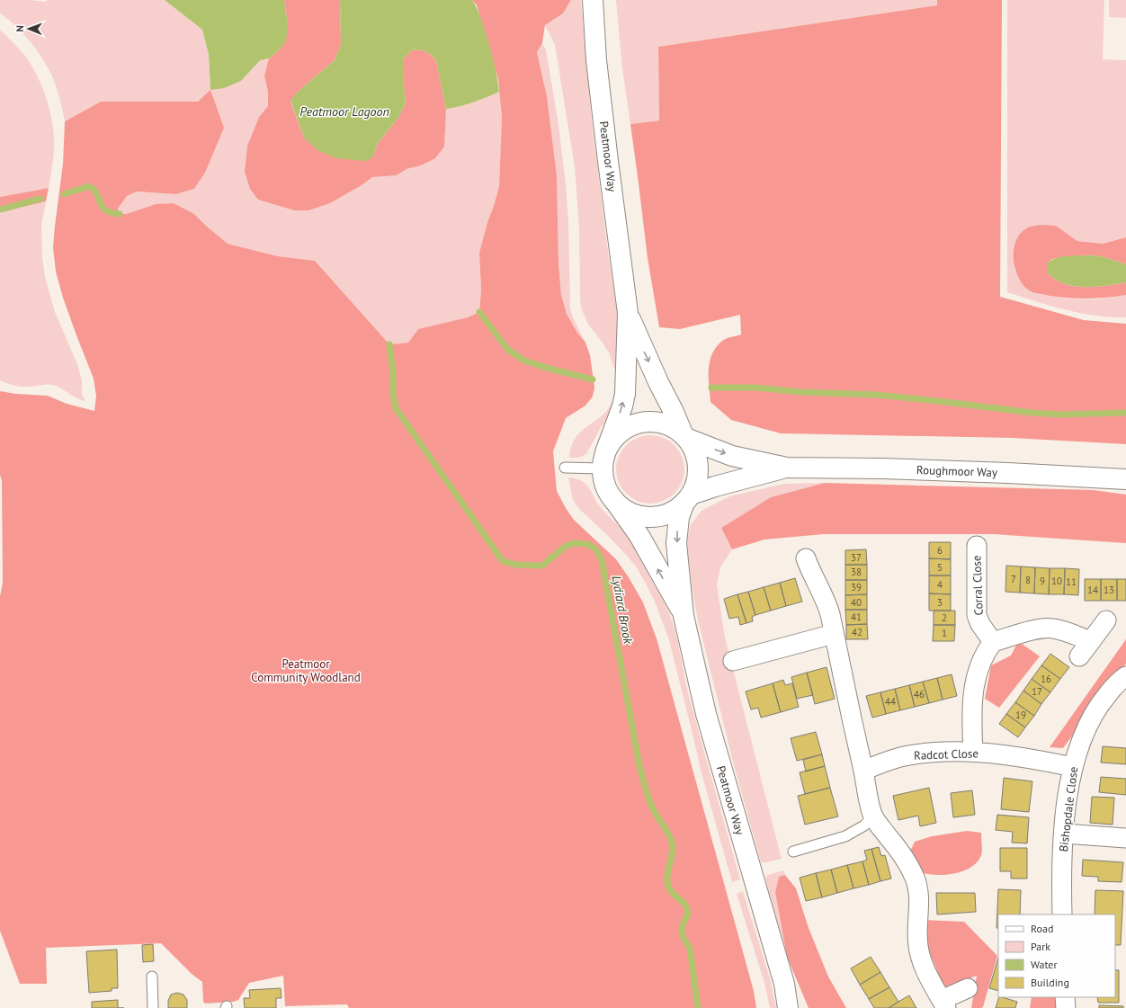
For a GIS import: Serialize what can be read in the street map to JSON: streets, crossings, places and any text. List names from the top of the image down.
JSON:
{
  "streets": {
    "main road": ["Peatmoor Way", "Roughmoor Way"],
    "street": ["Corral Close", "Radcot Close", "Bishopdale Close"]
  },
  "crossings": [
    ["Peatmoor Way", "Roughmoor Way"],
    ["Radcot Close", "Bishopdale Close"]
  ],
  "water": ["Peatmoor Lagoon", "Lydiard Brook"],
  "parks": ["Peatmoor Community Woodland"],
  "house_numbers": [
    "6",
    "37",
    "5",
    "38",
    "7",
    "8",
    "9",
    "10",
    "11",
    "4",
    "39",
    "14",
    "13",
    "40",
    "3",
    "41",
    "2",
    "42",
    "1",
    "16",
    "17",
    "46",
    "44",
    "19"
  ],
  "legend": [
    "Road",
    "Park",
    "Water",
    "Building"
  ],
  "north": "left"
}
